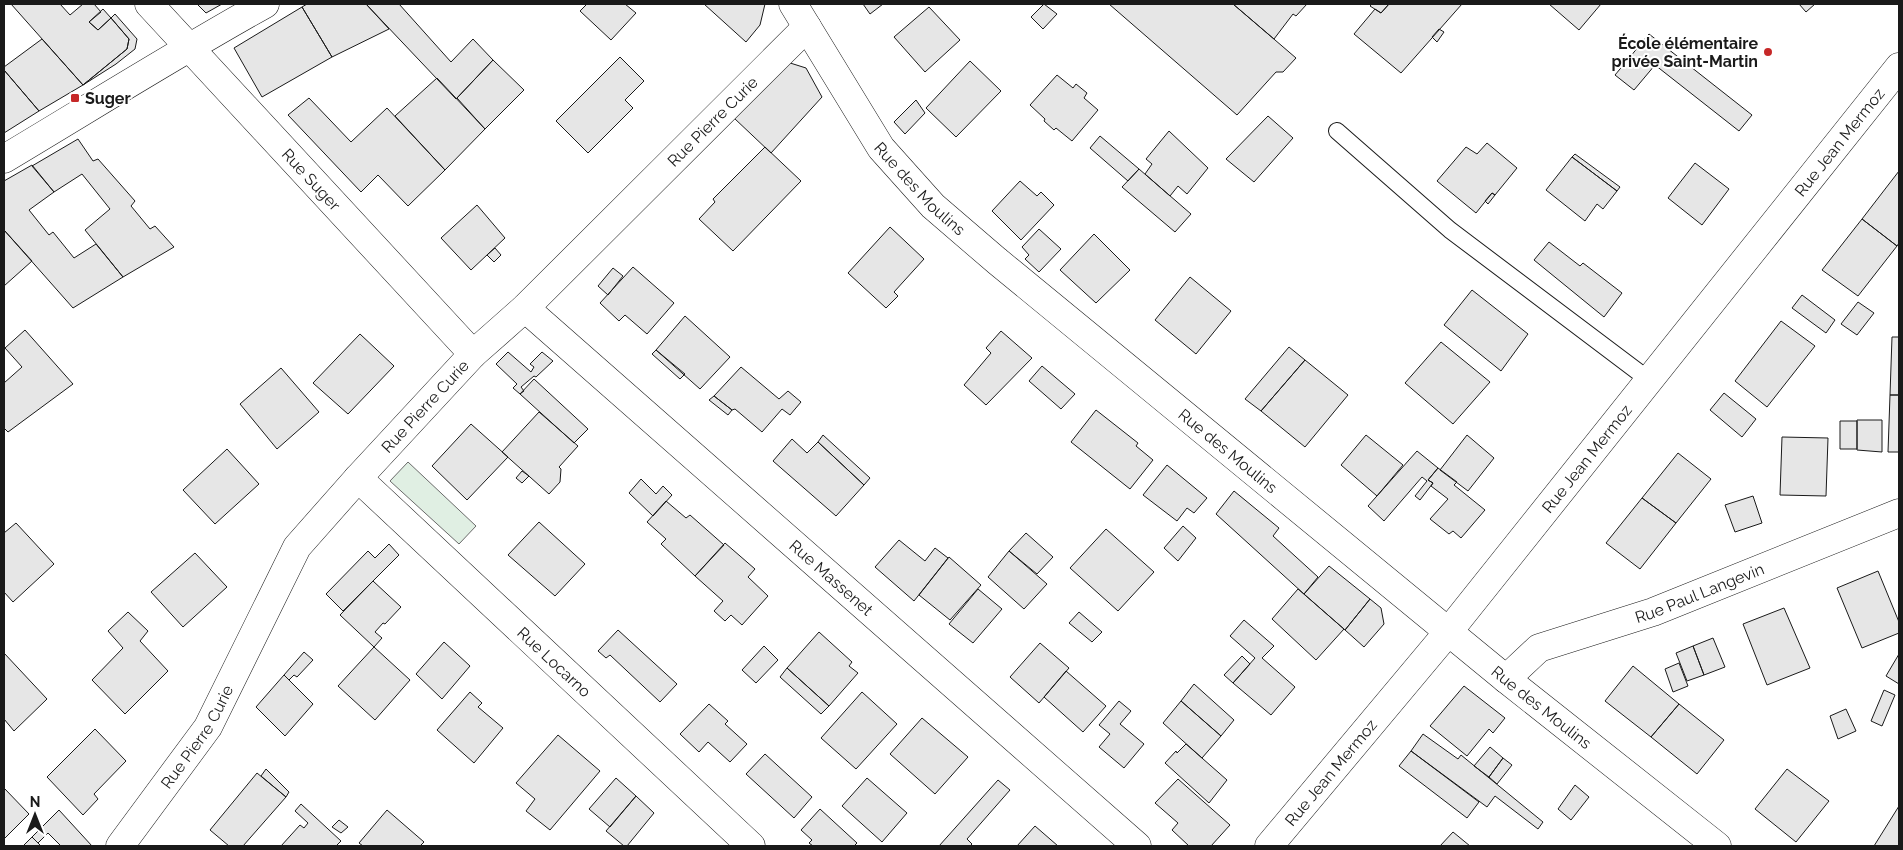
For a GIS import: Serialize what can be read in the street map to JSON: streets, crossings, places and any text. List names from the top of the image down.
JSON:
{
  "streets": {
    "street": [
      "Rue Pierre Curie",
      "Rue Jean Mermoz",
      "Rue Suger",
      "Rue des Moulins",
      "Rue Massenet",
      "Rue Paul Langevin",
      "Rue Locarno"
    ]
  },
  "crossings": [
    ["Rue Pierre Curie", "Rue Suger"],
    ["Rue Pierre Curie", "Rue des Moulins"],
    ["Rue Pierre Curie", "Rue Massenet"],
    ["Rue Pierre Curie", "Rue Locarno"],
    ["Rue Jean Mermoz", "Rue des Moulins"],
    ["Rue des Moulins", "Rue Paul Langevin"]
  ],
  "places": {
    "other": ["École élémentaire privée Saint-Martin"],
    "transit": ["Suger"]
  },
  "north": "top"
}
